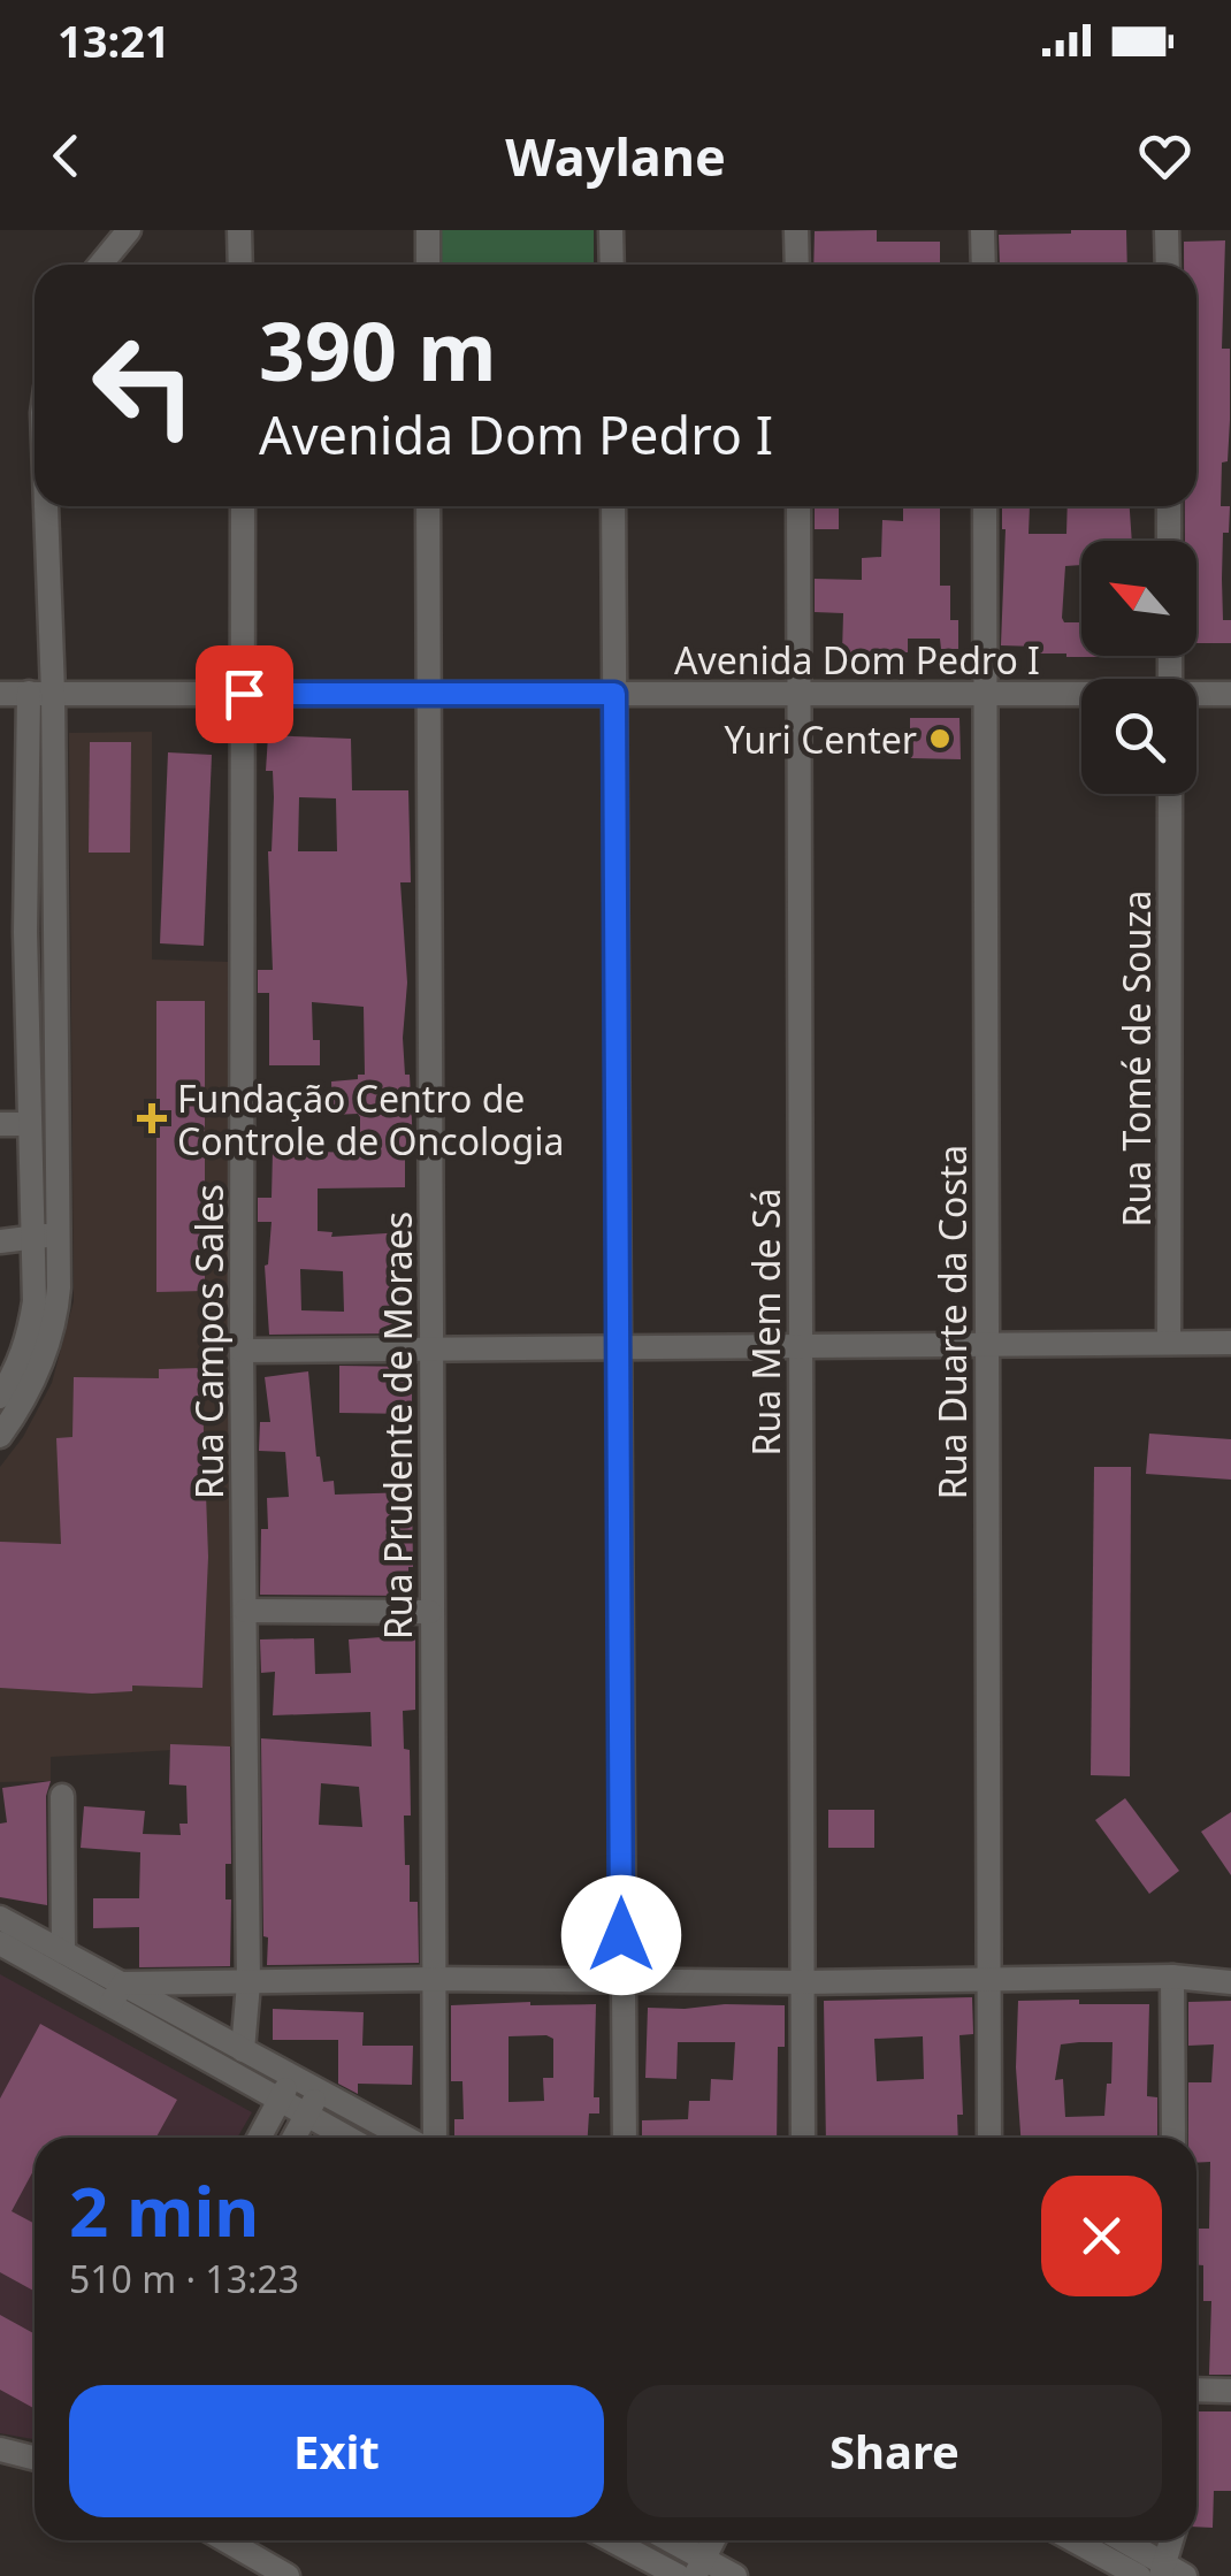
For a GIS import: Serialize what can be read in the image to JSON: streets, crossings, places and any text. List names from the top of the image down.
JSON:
{
  "streets": {
    "street": [
      "Avenida Dom Pedro I",
      "Rua Tomé de Souza",
      "Rua Mem de Sá",
      "Rua Duarte da Costa",
      "Rua Campos Sales",
      "Rua Prudente de Moraes"
    ]
  },
  "crossings": [
    ["Avenida Dom Pedro I", "Rua Mem de Sá"],
    ["Avenida Dom Pedro I", "Rua Duarte da Costa"],
    ["Avenida Dom Pedro I", "Rua Campos Sales"],
    ["Avenida Dom Pedro I", "Rua Prudente de Moraes"]
  ],
  "places": {
    "other": ["Yuri Center"],
    "health": ["Fundação Centro de Controle de Oncologia"]
  },
  "north": "top left",
  "page": {
    "status": "13:21",
    "header": "Waylane",
    "turn": ["390 m", "Avenida Dom Pedro I"],
    "heading": ["2 min", "510 m · 13:23"],
    "buttons": ["Exit", "Share"]
  }
}
